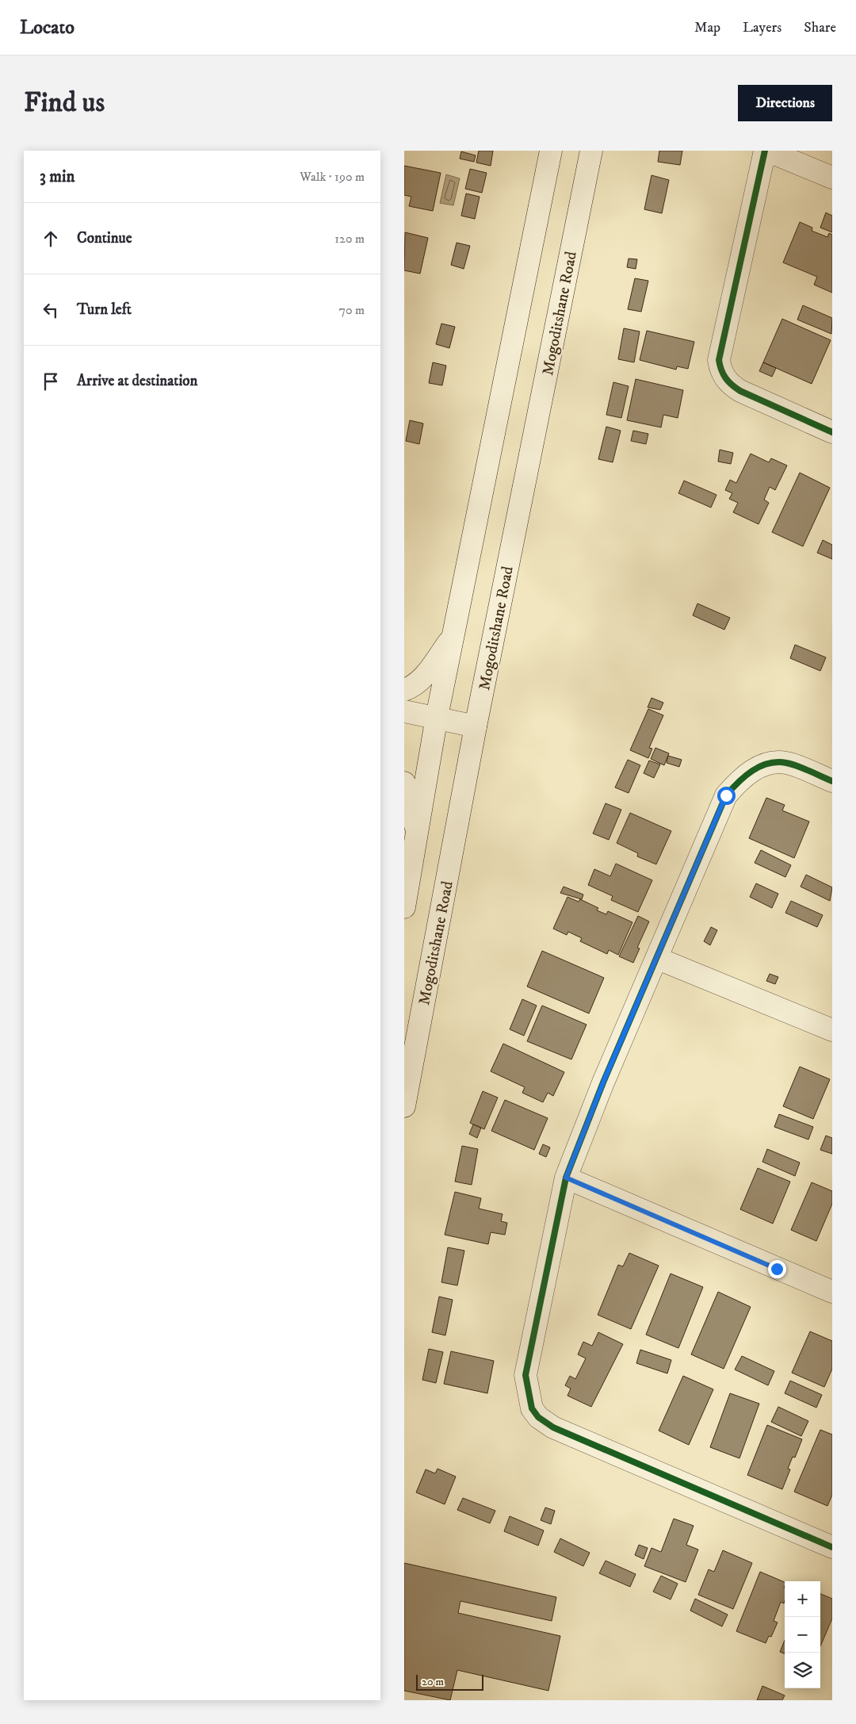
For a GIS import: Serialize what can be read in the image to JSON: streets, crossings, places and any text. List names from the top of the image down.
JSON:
{
  "streets": {
    "street": ["Mogoditshane Road"]
  },
  "scale_bar": "20 m",
  "page": {
    "header": "Locato",
    "nav": ["Map", "Layers", "Share"],
    "buttons": "Directions",
    "title": "Find us",
    "heading": ["3 min", "Walk · 190 m"],
    "list": [
      ["Continue", "120 m"],
      ["Turn left", "70 m"],
      "Arrive at destination"
    ],
    "map_buttons": ["+", "−"],
    "scale": "20 m"
  }
}
